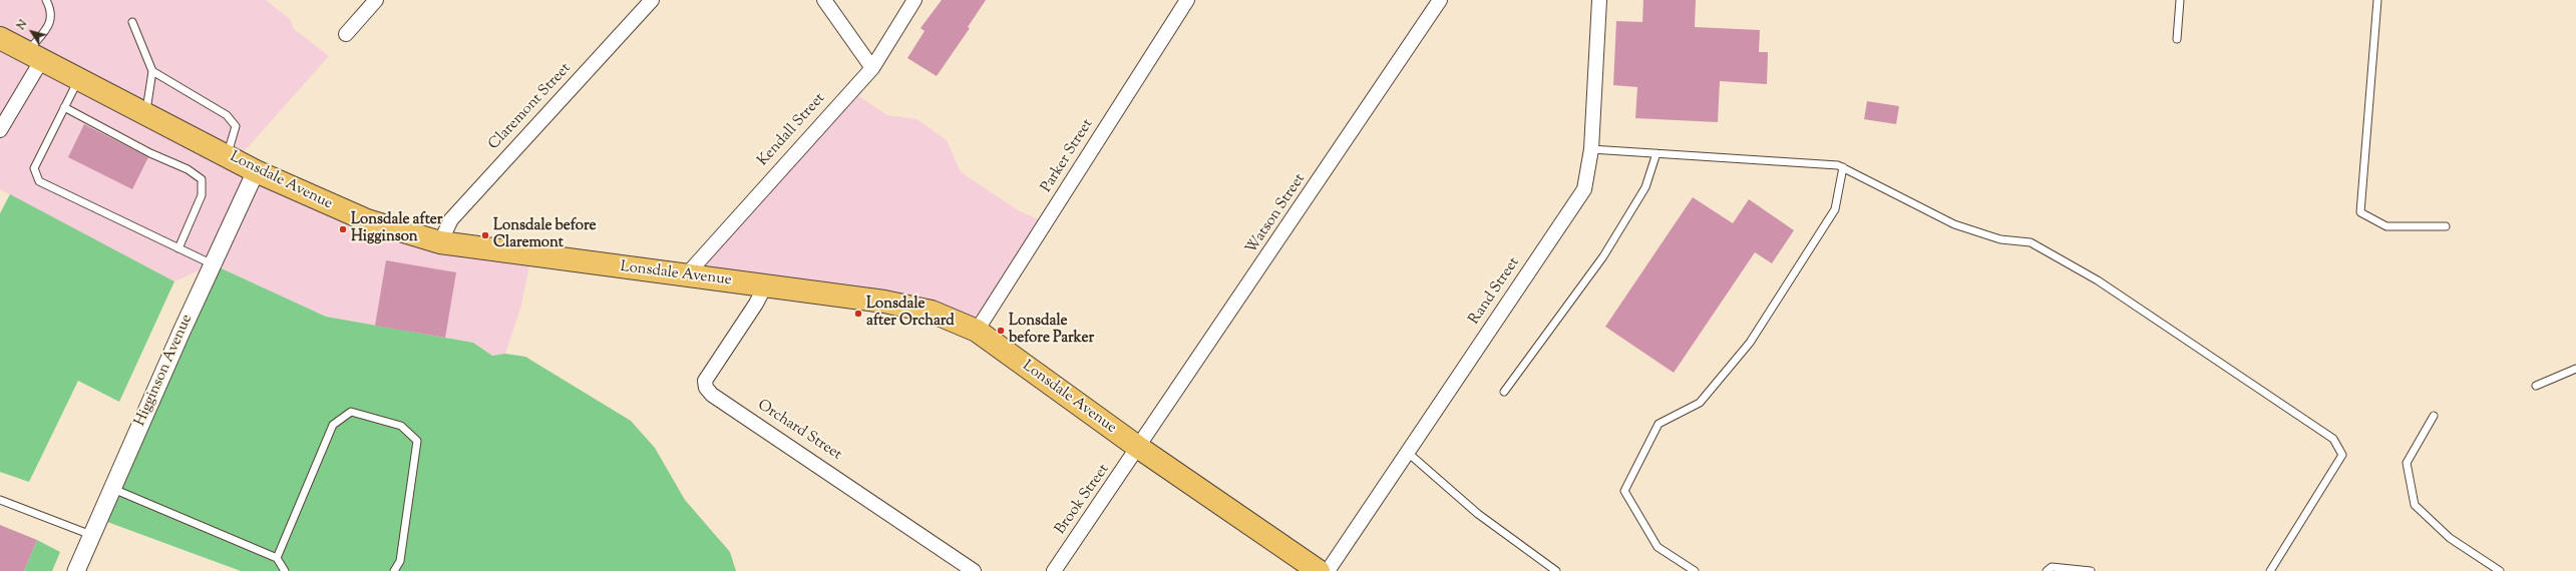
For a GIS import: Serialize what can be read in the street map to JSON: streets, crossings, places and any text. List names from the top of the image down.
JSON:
{
  "streets": {
    "main road": ["Lonsdale Avenue"],
    "street": [
      "Claremont Street",
      "Kendall Street",
      "Parker Street",
      "Watson Street",
      "Rand Street",
      "Higginson Avenue",
      "Orchard Street",
      "Brook Street"
    ]
  },
  "crossings": [
    ["Claremont Street", "Lonsdale Avenue"],
    ["Kendall Street", "Lonsdale Avenue"],
    ["Parker Street", "Lonsdale Avenue"],
    ["Lonsdale Avenue", "Watson Street"],
    ["Lonsdale Avenue", "Higginson Avenue"],
    ["Lonsdale Avenue", "Orchard Street"],
    ["Lonsdale Avenue", "Brook Street"],
    ["Watson Street", "Brook Street"]
  ],
  "places": [
    "Lonsdale after Higginson",
    "Lonsdale before Claremont",
    "Lonsdale after Orchard",
    "Lonsdale before Parker"
  ],
  "north": "top left"
}
